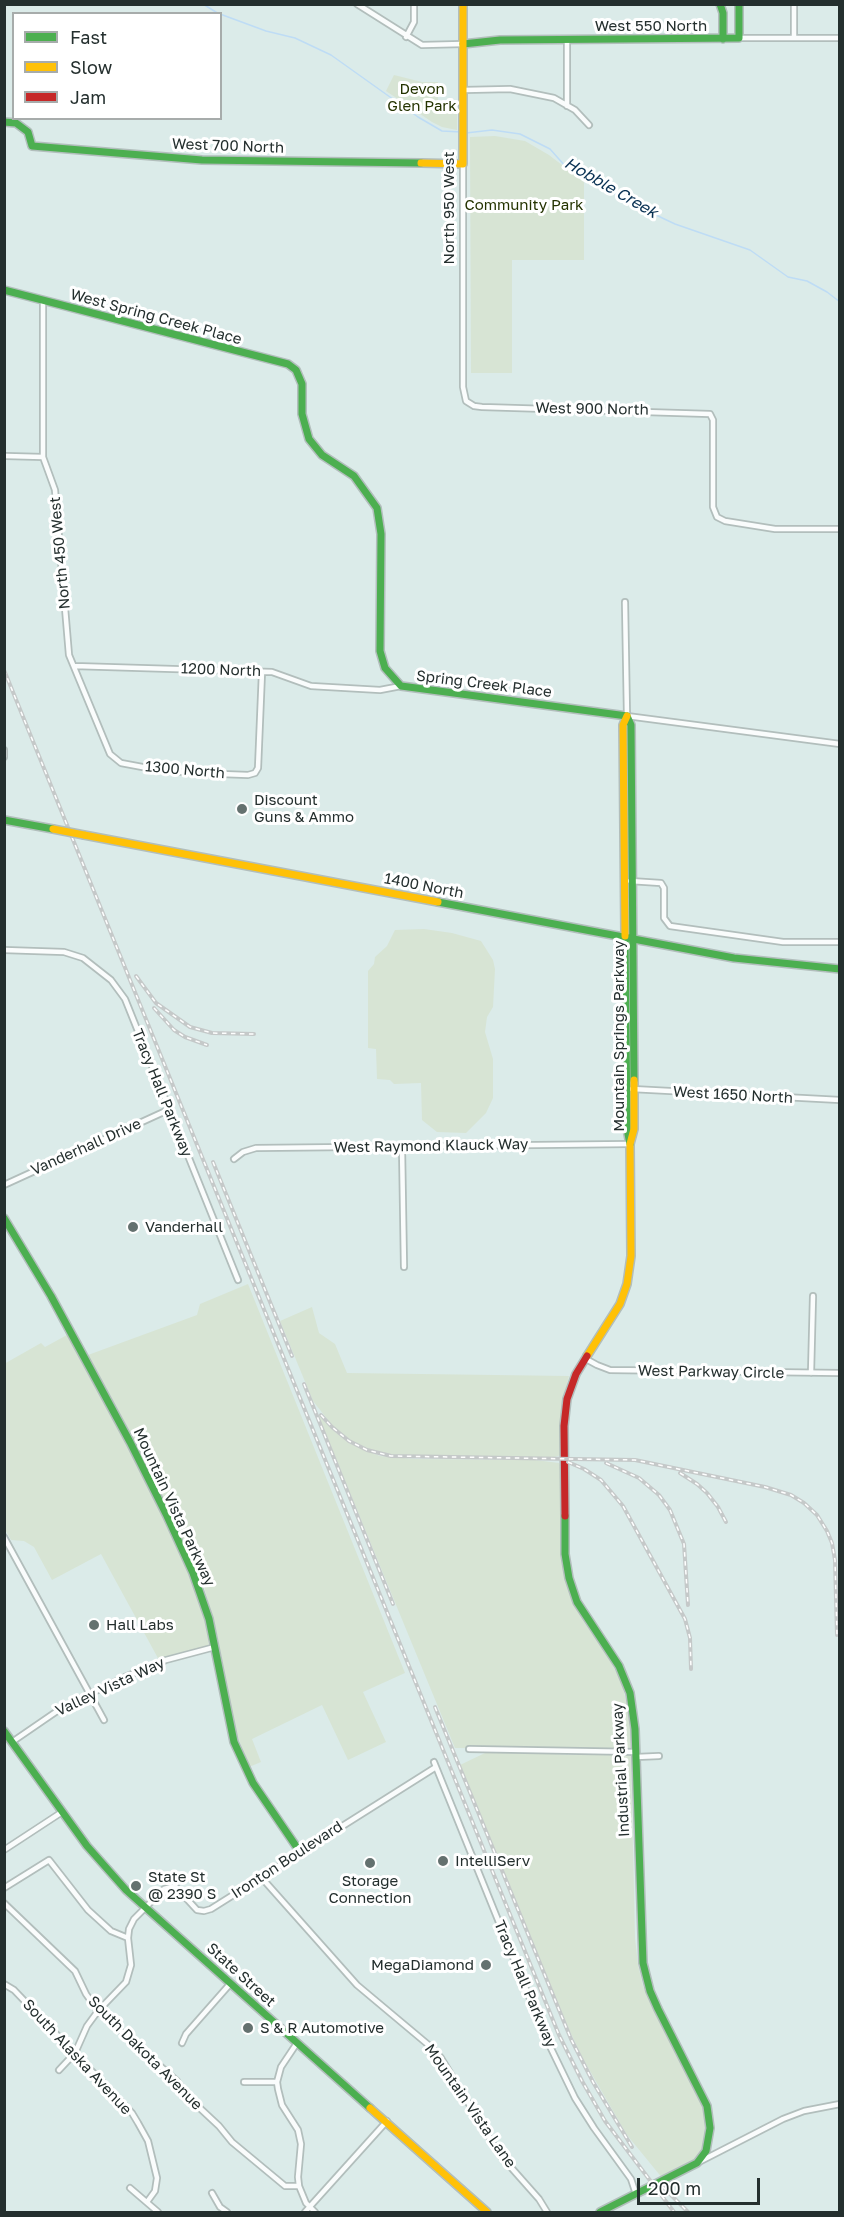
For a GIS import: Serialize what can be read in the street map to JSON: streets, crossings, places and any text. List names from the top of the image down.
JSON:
{
  "streets": {
    "street": [
      "West 550 North",
      "West 700 North",
      "North 950 West",
      "West Spring Creek Place",
      "West 900 North",
      "North 450 West",
      "1200 North",
      "Spring Creek Place",
      "1300 North",
      "1400 North",
      "Mountain Springs Parkway",
      "Tracy Hall Parkway",
      "West 1650 North",
      "West Raymond Klauck Way",
      "Vanderhall Drive",
      "West Parkway Circle",
      "Mountain Vista Parkway",
      "Valley Vista Way",
      "Industrial Parkway",
      "Ironton Boulevard",
      "State Street",
      "South Dakota Avenue",
      "South Alaska Avenue",
      "Mountain Vista Lane"
    ]
  },
  "crossings": [
    ["West 550 North", "North 950 West"],
    ["West 700 North", "North 950 West"],
    ["North 950 West", "West 900 North"],
    ["West Spring Creek Place", "North 450 West"],
    ["West Spring Creek Place", "Spring Creek Place"],
    ["North 450 West", "1200 North"],
    ["North 450 West", "1300 North"],
    ["1200 North", "Spring Creek Place"],
    ["1200 North", "1300 North"],
    ["Spring Creek Place", "Mountain Springs Parkway"],
    ["1400 North", "Mountain Springs Parkway"],
    ["Mountain Springs Parkway", "West 1650 North"],
    ["Mountain Springs Parkway", "West Raymond Klauck Way"],
    ["Mountain Springs Parkway", "West Parkway Circle"],
    ["Mountain Springs Parkway", "Industrial Parkway"],
    ["Tracy Hall Parkway", "Vanderhall Drive"],
    ["Tracy Hall Parkway", "Ironton Boulevard"],
    ["West Parkway Circle", "Industrial Parkway"],
    ["Mountain Vista Parkway", "Valley Vista Way"],
    ["Mountain Vista Parkway", "Ironton Boulevard"],
    ["Valley Vista Way", "State Street"],
    ["Ironton Boulevard", "State Street"],
    ["Ironton Boulevard", "Mountain Vista Lane"]
  ],
  "water": ["Hobble Creek"],
  "parks": ["Devon Glen Park", "Community Park"],
  "places": [
    "Discount Guns & Ammo",
    "Vanderhall",
    "Hall Labs",
    "IntelliServ",
    "Storage Connection",
    "State St @ 2390 S",
    "MegaDiamond",
    "S & R Automotive"
  ],
  "legend": ["Fast", "Slow", "Jam"],
  "scale_bar": "200 m"
}
